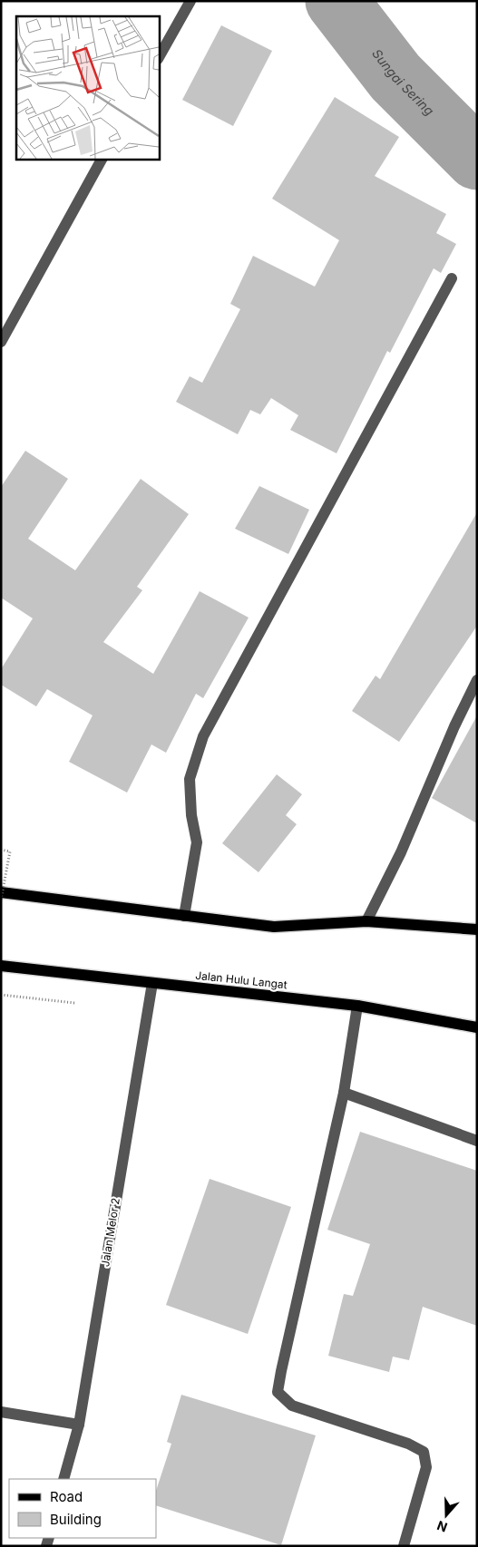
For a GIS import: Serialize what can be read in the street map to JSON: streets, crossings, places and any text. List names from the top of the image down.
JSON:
{
  "streets": {
    "main road": ["Jalan Hulu Langat"],
    "street": ["Jalan Melor 2"]
  },
  "crossings": [
    ["Jalan Hulu Langat", "Jalan Melor 2"]
  ],
  "water": ["Sungai Sering"],
  "legend": ["Road", "Building"],
  "north": "bottom"
}
